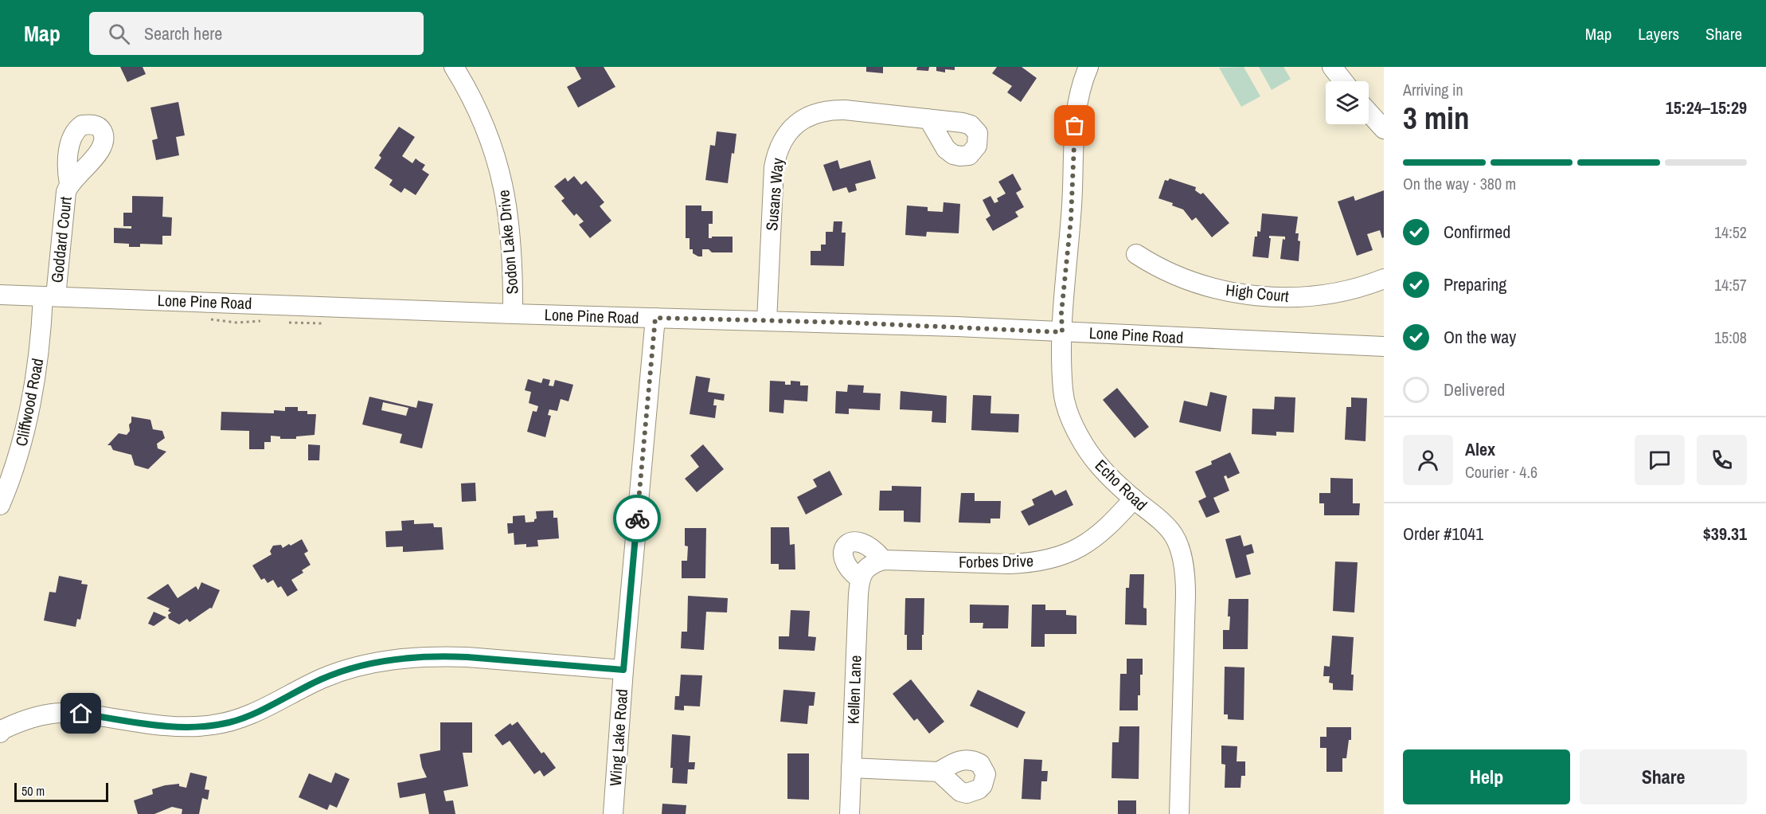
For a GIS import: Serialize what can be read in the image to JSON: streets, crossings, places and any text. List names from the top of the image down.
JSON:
{
  "streets": {
    "street": [
      "Susans Way",
      "Goddard Court",
      "Sodon Lake Drive",
      "High Court",
      "Lone Pine Road",
      "Cliffwood Road",
      "Echo Road",
      "Forbes Drive",
      "Kellen Lane",
      "Wing Lake Road"
    ]
  },
  "crossings": [
    ["Susans Way", "Lone Pine Road"],
    ["Goddard Court", "Lone Pine Road"],
    ["Goddard Court", "Cliffwood Road"],
    ["Sodon Lake Drive", "Lone Pine Road"],
    ["Lone Pine Road", "Cliffwood Road"],
    ["Lone Pine Road", "Echo Road"],
    ["Lone Pine Road", "Wing Lake Road"],
    ["Echo Road", "Forbes Drive"],
    ["Forbes Drive", "Kellen Lane"]
  ],
  "scale_bar": "50 m",
  "page": {
    "header": "Map",
    "search": "Search here",
    "nav": ["Map", "Layers", "Share"],
    "heading": ["3 min", "Arriving in", "15:24–15:29"],
    "panel": [
      "Alex",
      "Courier · 4.6",
      "Order #1041",
      "$39.31"
    ],
    "bar": "On the way · 380 m",
    "list": [
      ["Confirmed", "14:52"],
      ["Preparing", "14:57"],
      ["On the way", "15:08"],
      "Delivered"
    ],
    "buttons": ["Help", "Share"],
    "scale": "50 m"
  }
}
